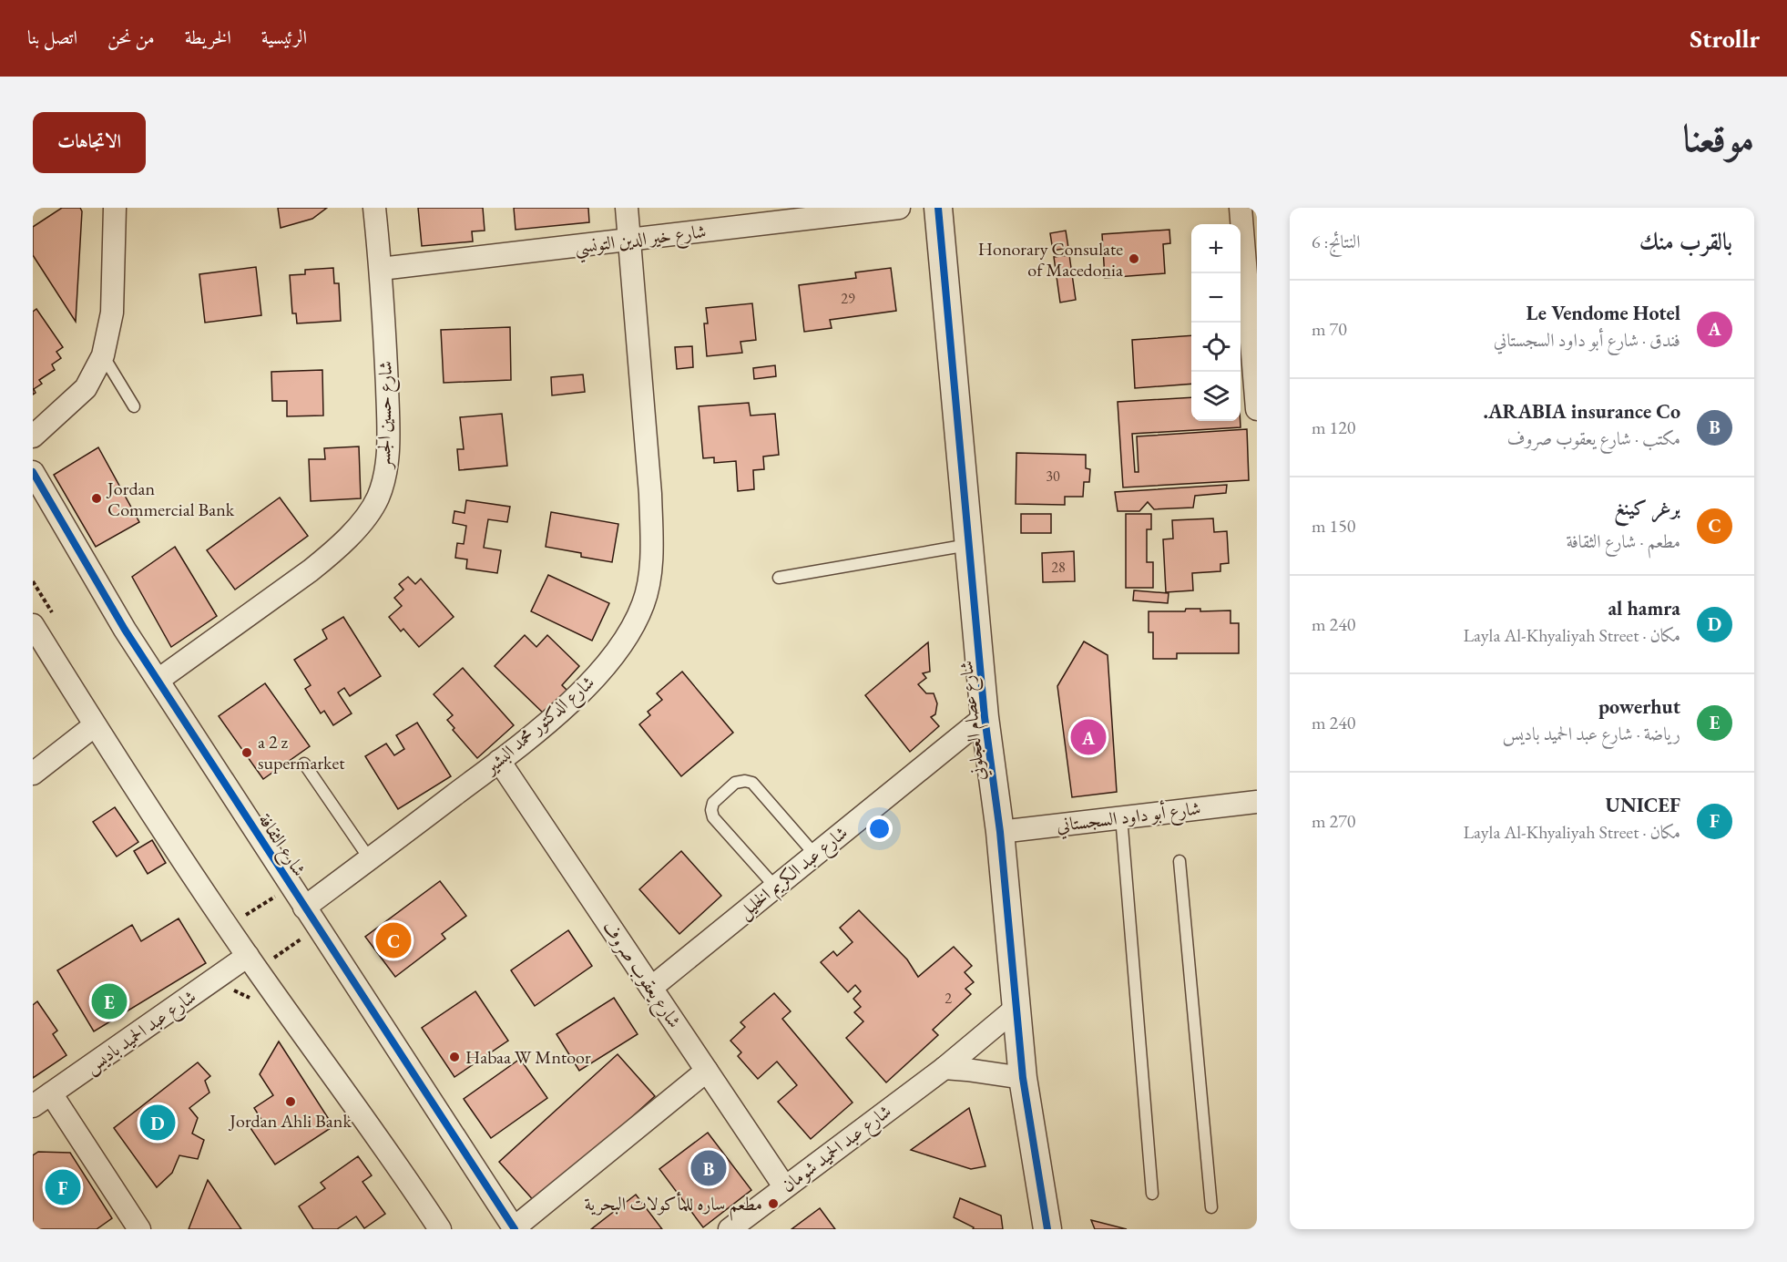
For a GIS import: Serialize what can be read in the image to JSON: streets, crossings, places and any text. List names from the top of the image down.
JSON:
{
  "streets": {
    "street": [
      "شارع خير الدين التونسي",
      "شارع حسين الجسر",
      "شارع عصام العجلوني",
      "شارع الدكتور محمد البشير",
      "شارع أبو داود السجستاني",
      "شارع الثقافة",
      "شارع عبد الكريم الخليل",
      "شارع يعقوب صروف",
      "شارع عبد الحميد باديس",
      "شارع عبد الحميد شومان"
    ]
  },
  "crossings": [
    ["شارع خير الدين التونسي", "شارع حسين الجسر"],
    ["شارع خير الدين التونسي", "شارع الدكتور محمد البشير"],
    ["شارع حسين الجسر", "شارع الثقافة"],
    ["شارع عصام العجلوني", "شارع أبو داود السجستاني"],
    ["شارع عصام العجلوني", "شارع عبد الكريم الخليل"],
    ["شارع عصام العجلوني", "شارع عبد الحميد شومان"],
    ["شارع الدكتور محمد البشير", "شارع الثقافة"],
    ["شارع الدكتور محمد البشير", "شارع يعقوب صروف"],
    ["شارع عبد الكريم الخليل", "شارع يعقوب صروف"],
    ["شارع يعقوب صروف", "شارع عبد الحميد شومان"]
  ],
  "places": [
    "Honorary Consulate of Macedonia",
    "Jordan Commercial Bank",
    "a 2 z supermarket",
    "Habaa W Mntoor",
    "Jordan Ahli Bank",
    "مطعم ساره للمأكولات البحرية"
  ],
  "house_numbers": [
    "29",
    "30",
    "28",
    "2"
  ],
  "page": {
    "header": "Strollr",
    "nav": [
      "الرئيسية",
      "الخريطة",
      "من نحن",
      "اتصل بنا"
    ],
    "title": "موقعنا",
    "buttons": "الاتجاهات",
    "heading": ["بالقرب منك", "النتائج: 6"],
    "map_buttons": ["+", "−"],
    "list": [
      {
        "mark": "A",
        "name": "Le Vendome Hotel",
        "note": "فندق · شارع أبو داود السجستاني",
        "value": "70 m"
      },
      {
        "mark": "B",
        "name": "ARABIA insurance Co.",
        "note": "مكتب · شارع يعقوب صروف",
        "value": "120 m"
      },
      {
        "mark": "C",
        "name": "برغر كينغ",
        "note": "مطعم · شارع الثقافة",
        "value": "150 m"
      },
      {
        "mark": "D",
        "name": "al hamra",
        "note": "مكان · Layla Al-Khyaliyah Street",
        "value": "240 m"
      },
      {
        "mark": "E",
        "name": "powerhut",
        "note": "رياضة · شارع عبد الحميد باديس",
        "value": "240 m"
      },
      {
        "mark": "F",
        "name": "UNICEF",
        "note": "مكان · Layla Al-Khyaliyah Street",
        "value": "270 m"
      }
    ],
    "pins": [
      "A",
      "C",
      "E",
      "D",
      "B",
      "F"
    ]
  }
}
